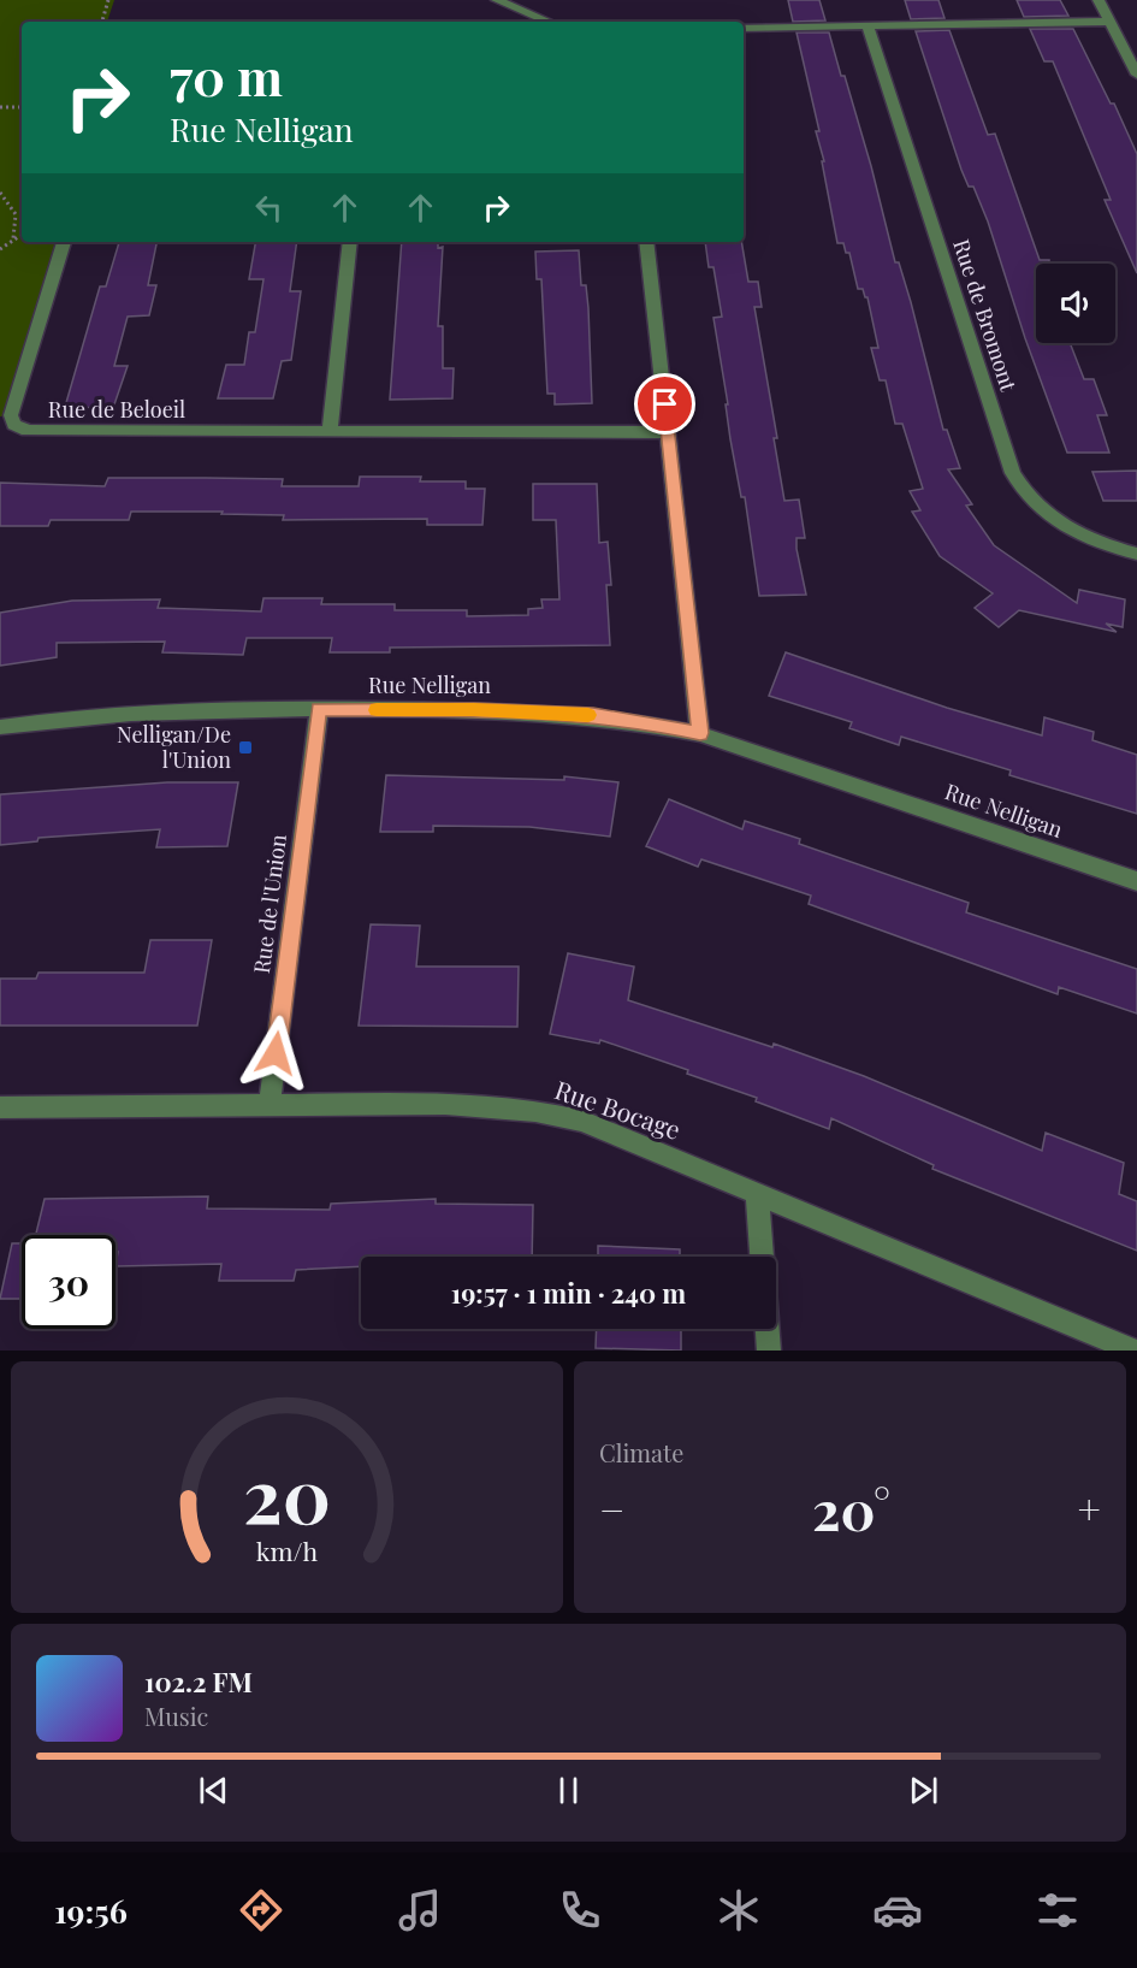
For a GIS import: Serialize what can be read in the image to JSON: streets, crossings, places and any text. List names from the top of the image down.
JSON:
{
  "streets": {
    "street": [
      "Rue de Bromont",
      "Rue de Beloeil",
      "Rue Nelligan",
      "Rue de l'Union",
      "Rue Bocage"
    ]
  },
  "crossings": [
    ["Rue Nelligan", "Rue de l'Union"],
    ["Rue de l'Union", "Rue Bocage"]
  ],
  "places": {
    "transit": ["Nelligan/De l'Union"]
  },
  "page": {
    "turn": ["70 m", "Rue Nelligan"],
    "limit": "30",
    "trip": "19:57 · 1 min · 240 m",
    "tile": "Climate",
    "heat": ["−", "20°", "+"],
    "song": ["102.2 FM", "Music"],
    "tabs": "19:56",
    "gauge": ["20", "km/h"]
  }
}
